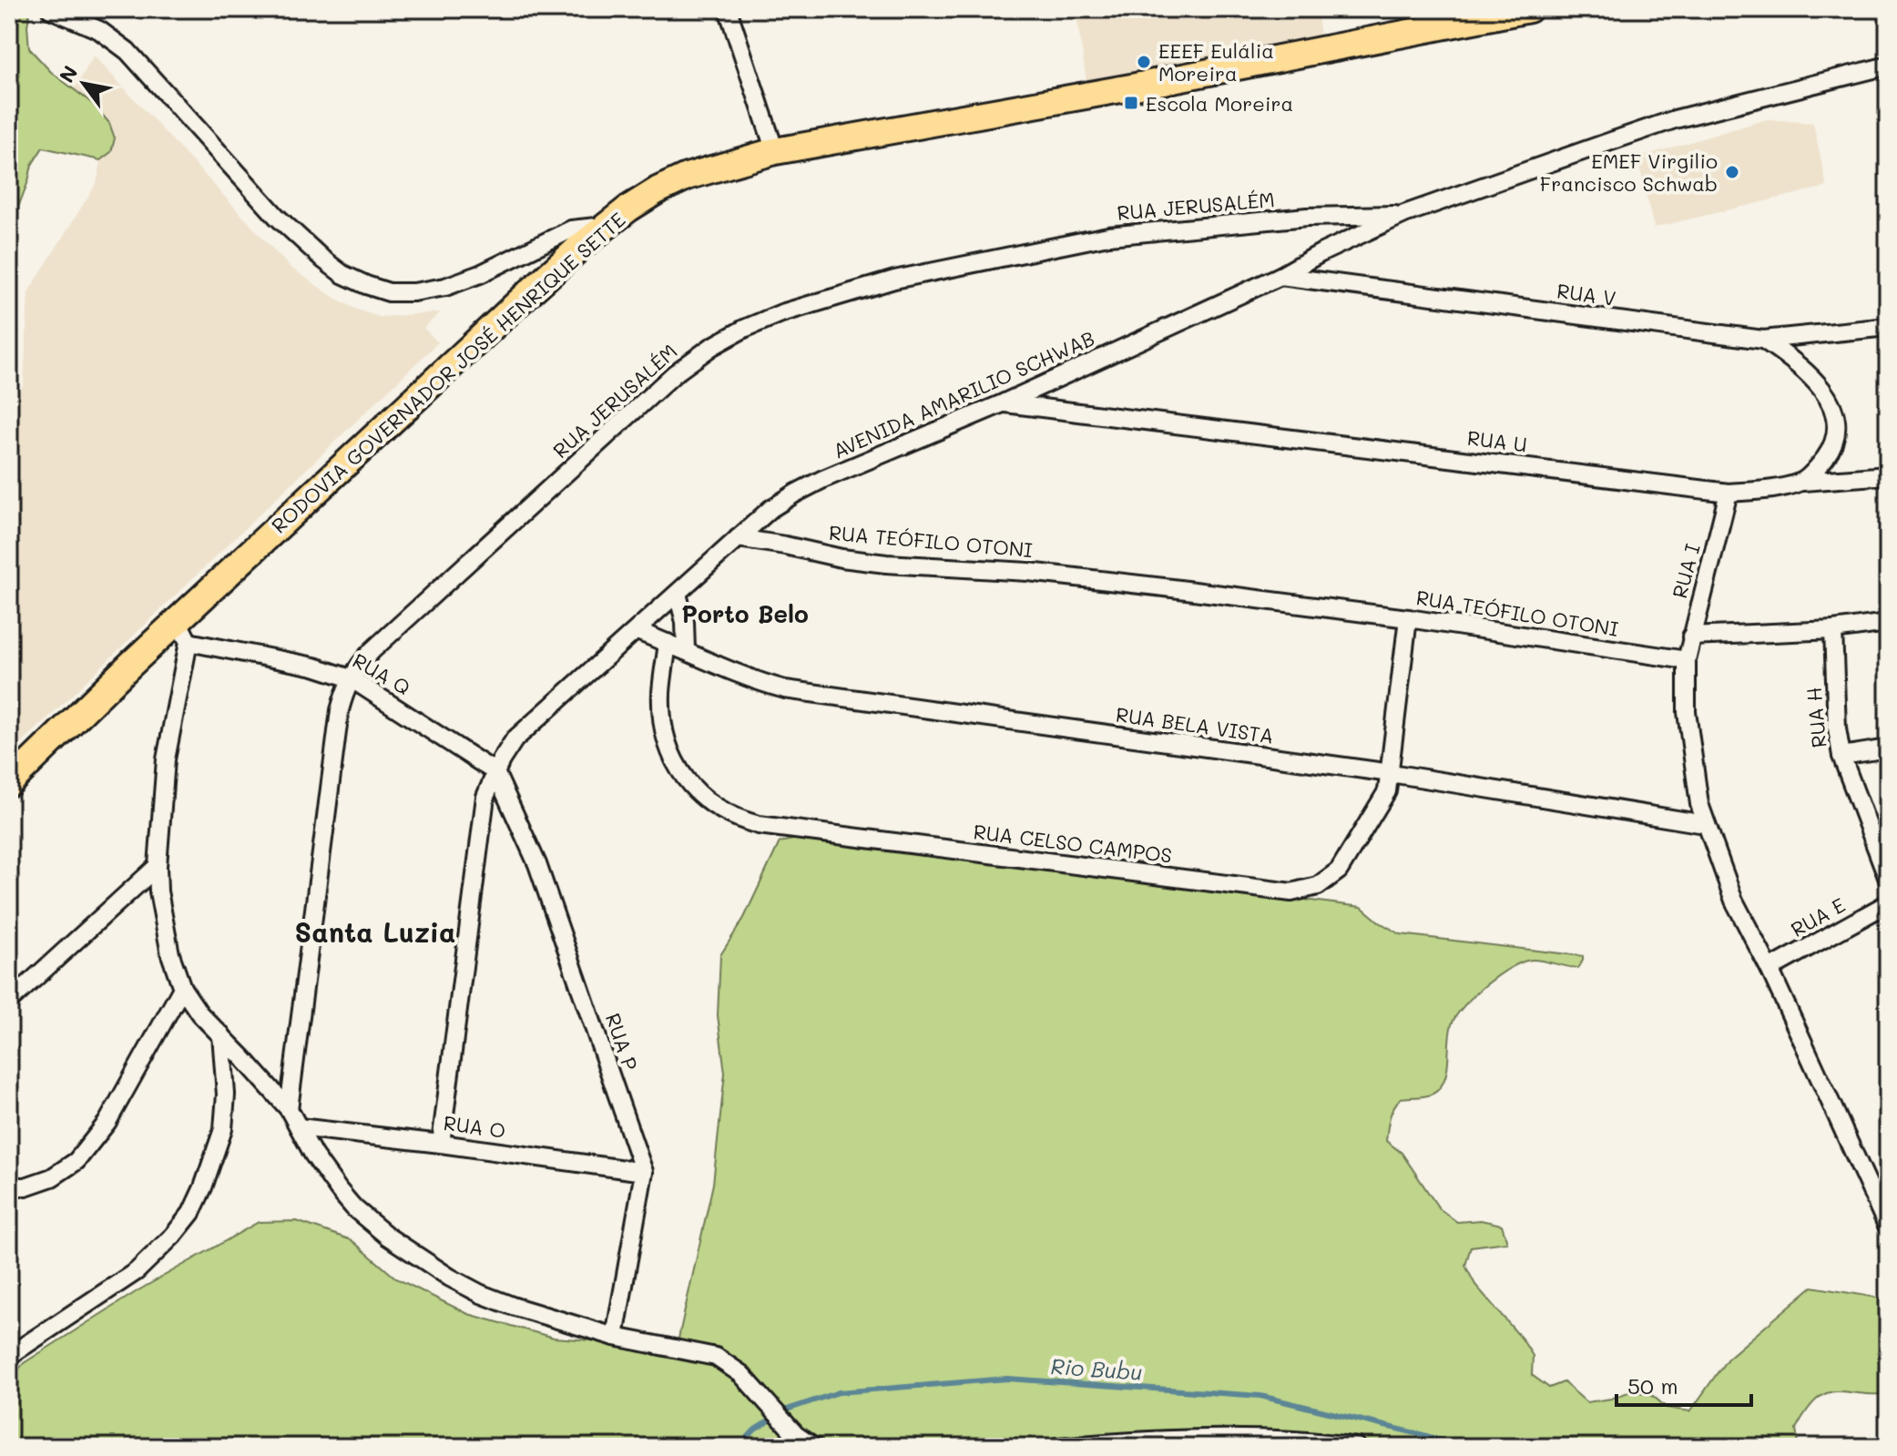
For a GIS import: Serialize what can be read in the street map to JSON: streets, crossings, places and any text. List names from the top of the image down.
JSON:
{
  "streets": {
    "main road": ["RODOVIA GOVERNADOR JOSÉ HENRIQUE SETTE"],
    "street": [
      "RUA JERUSALÉM",
      "RUA V",
      "AVENIDA AMARILIO SCHWAB",
      "RUA U",
      "RUA TEÓFILO OTONI",
      "RUA I",
      "RUA Q",
      "RUA H",
      "RUA BELA VISTA",
      "RUA CELSO CAMPOS",
      "RUA E",
      "RUA P",
      "RUA O"
    ]
  },
  "crossings": [
    ["RUA JERUSALÉM", "AVENIDA AMARILIO SCHWAB"],
    ["RUA JERUSALÉM", "RUA Q"],
    ["RUA V", "AVENIDA AMARILIO SCHWAB"],
    ["RODOVIA GOVERNADOR JOSÉ HENRIQUE SETTE", "RUA Q"],
    ["AVENIDA AMARILIO SCHWAB", "RUA U"],
    ["AVENIDA AMARILIO SCHWAB", "RUA TEÓFILO OTONI"],
    ["AVENIDA AMARILIO SCHWAB", "RUA Q"],
    ["AVENIDA AMARILIO SCHWAB", "RUA BELA VISTA"],
    ["AVENIDA AMARILIO SCHWAB", "RUA P"],
    ["AVENIDA AMARILIO SCHWAB", "RUA O"],
    ["RUA U", "RUA I"],
    ["RUA TEÓFILO OTONI", "RUA I"],
    ["RUA TEÓFILO OTONI", "RUA CELSO CAMPOS"],
    ["RUA Q", "RUA P"],
    ["RUA BELA VISTA", "RUA CELSO CAMPOS"],
    ["RUA P", "RUA O"]
  ],
  "districts": ["Porto Belo", "Santa Luzia"],
  "water": ["Rio Bubu"],
  "places": {
    "other": ["EEEF Eulália Moreira", "EMEF Virgilio Francisco Schwab"],
    "transit": ["Escola Moreira"]
  },
  "scale_bar": "50 m",
  "north": "top left"
}
